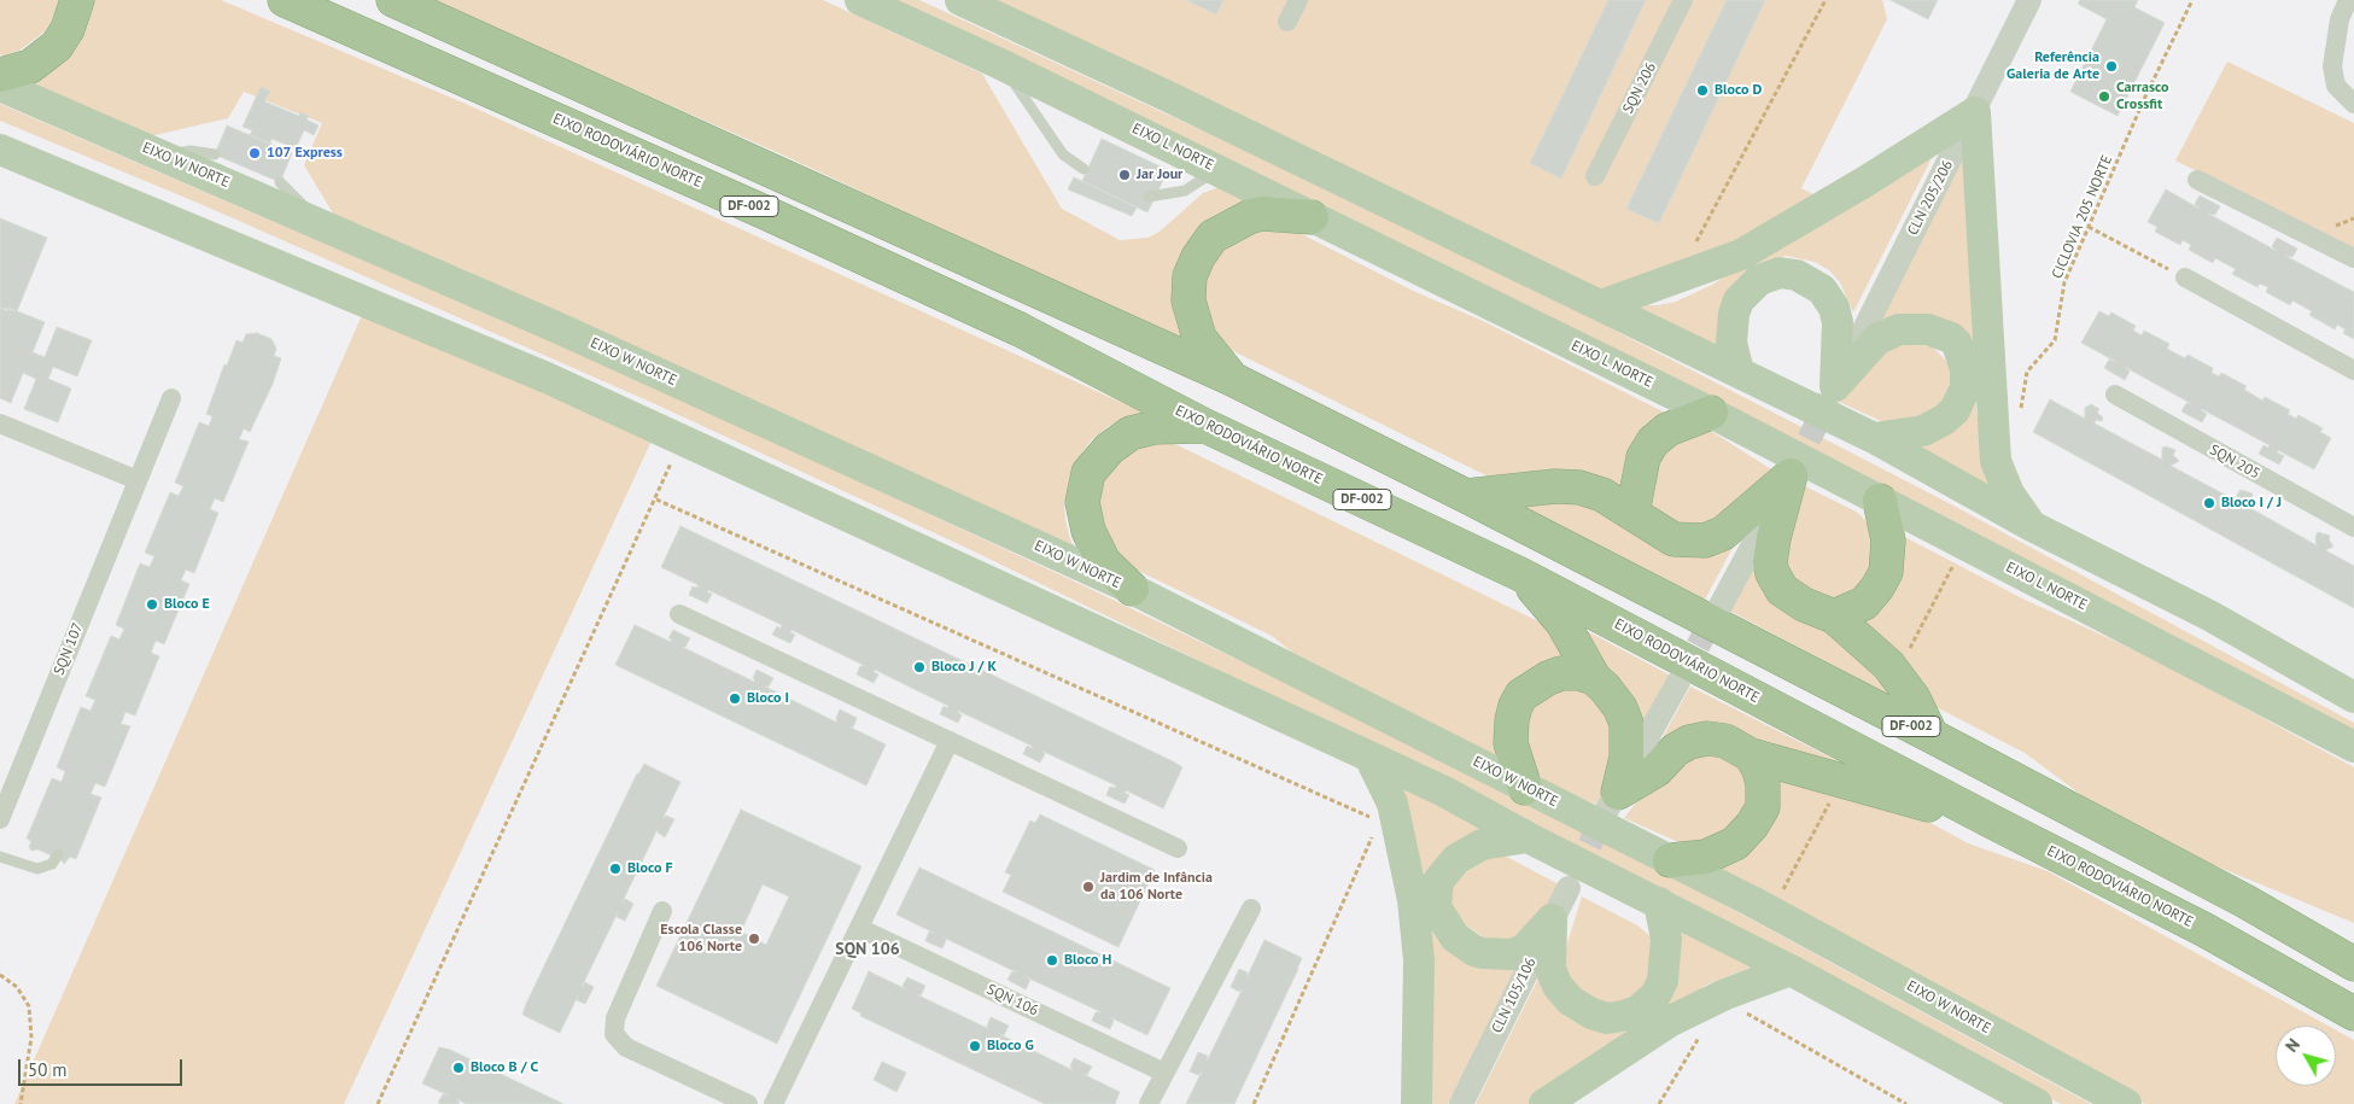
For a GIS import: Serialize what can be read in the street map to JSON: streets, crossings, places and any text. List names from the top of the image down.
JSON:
{
  "streets": {
    "highway": ["EIXO RODOVIÁRIO NORTE", "DF-002"],
    "main road": ["EIXO L NORTE", "EIXO W NORTE"],
    "street": [
      "SQN 206",
      "CLN 205/206",
      "SQN 205",
      "SQN 107",
      "CLN 105/106",
      "SQN 106"
    ],
    "path": ["CICLOVIA 205 NORTE"]
  },
  "districts": ["SQN 106"],
  "places": [
    "Referência Galeria de Arte",
    "Bloco D",
    "Carrasco Crossfit",
    "107 Express",
    "Jar Jour",
    "Bloco I / J",
    "Bloco E",
    "Bloco J / K",
    "Bloco I",
    "Bloco F",
    "Jardim de Infância da 106 Norte",
    "Escola Classe 106 Norte",
    "Bloco H",
    "Bloco G",
    "Bloco B / C"
  ],
  "scale_bar": "50 m",
  "north": "top left"
}
